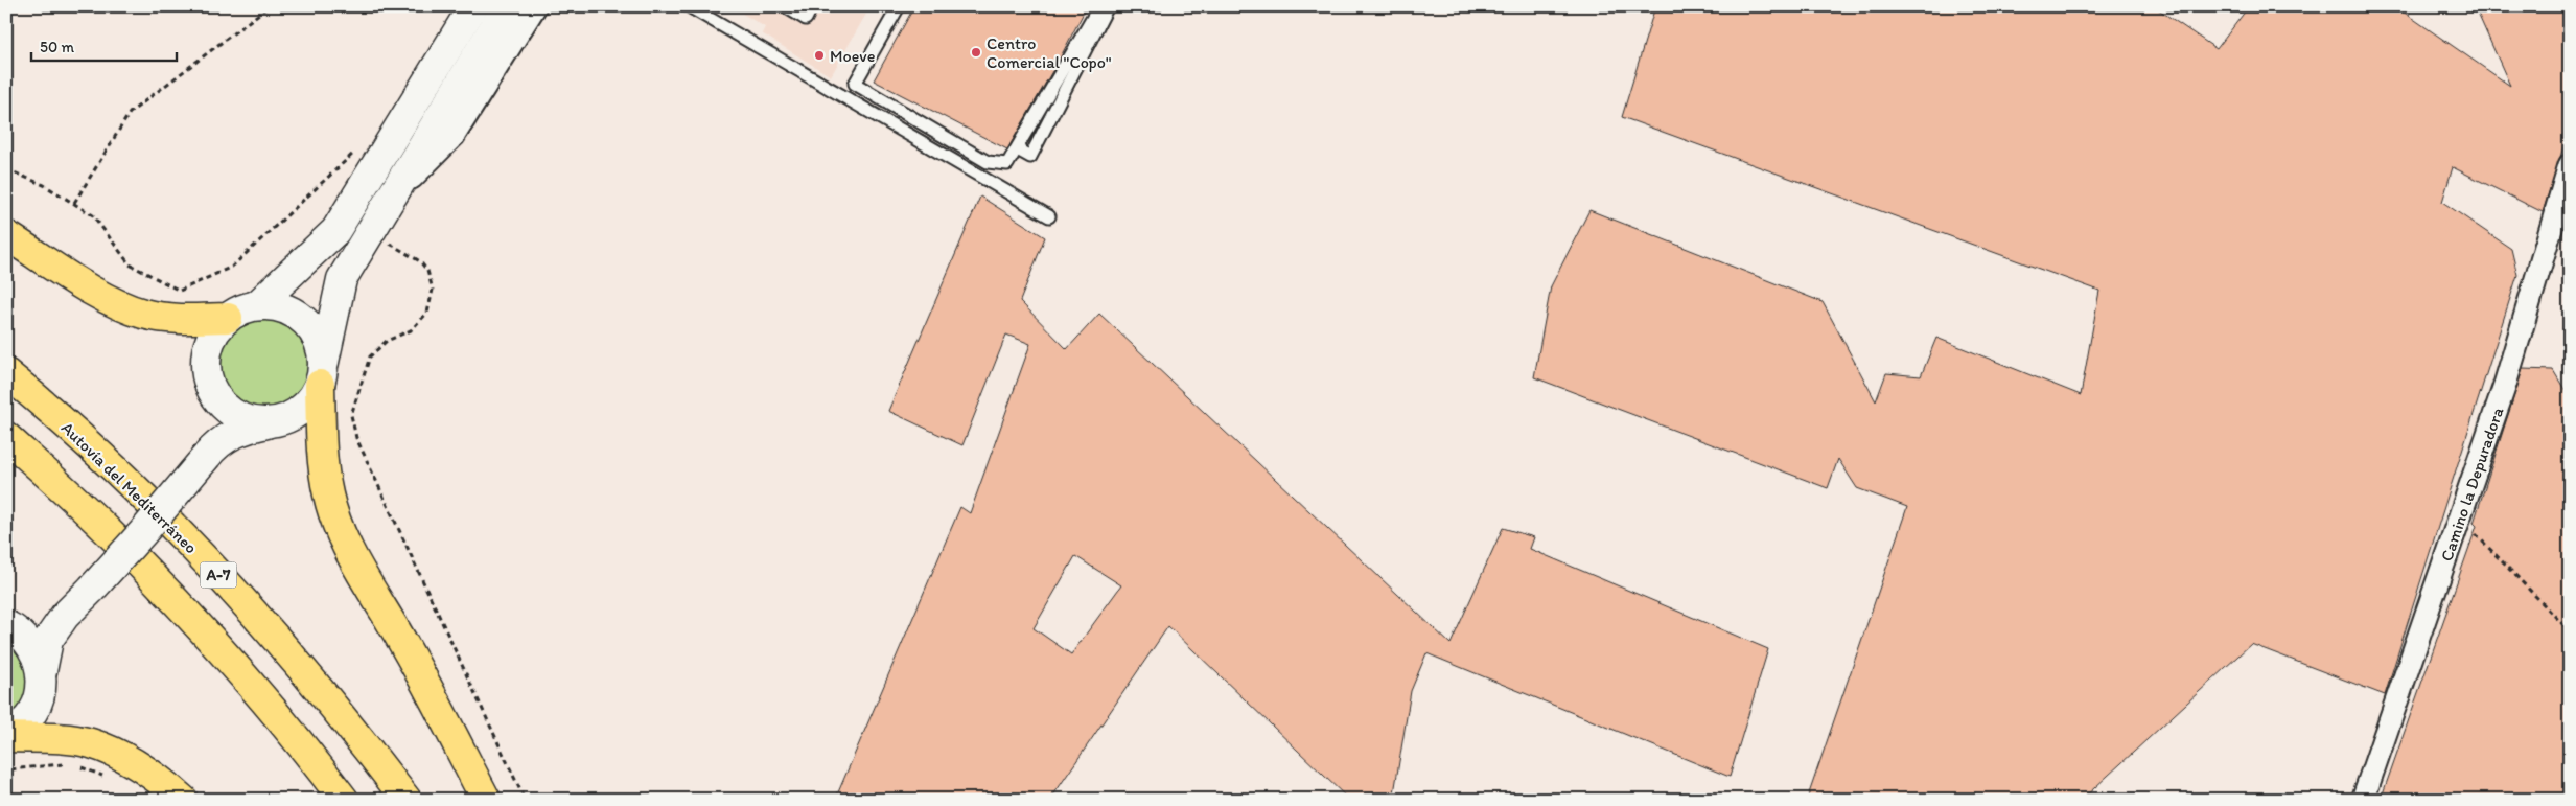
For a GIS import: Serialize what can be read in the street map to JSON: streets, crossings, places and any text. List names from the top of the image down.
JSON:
{
  "streets": {
    "highway": ["Autovía del Mediterráneo", "A-7"],
    "street": ["Camino la Depuradora"]
  },
  "places": ["Centro Comercial \"Copo\"", "Moeve"],
  "scale_bar": "50 m"
}
